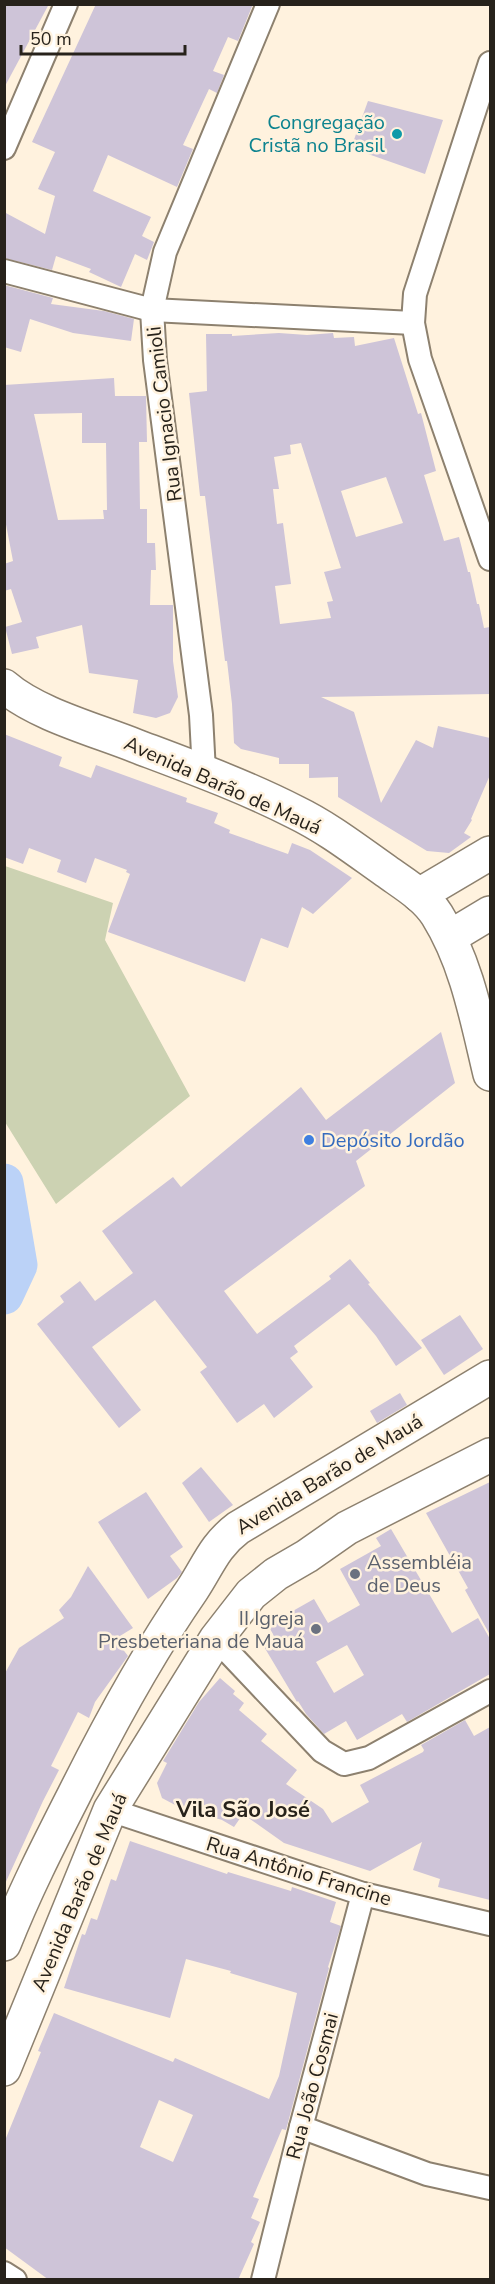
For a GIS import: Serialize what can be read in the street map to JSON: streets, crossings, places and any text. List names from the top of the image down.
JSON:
{
  "streets": {
    "main road": ["Avenida Barão de Mauá"],
    "street": ["Rua Ignacio Camioli", "Rua Antônio Francine", "Rua João Cosmai"]
  },
  "crossings": [
    ["Rua Ignacio Camioli", "Avenida Barão de Mauá"],
    ["Avenida Barão de Mauá", "Rua Antônio Francine"],
    ["Rua Antônio Francine", "Rua João Cosmai"]
  ],
  "districts": ["Vila São José"],
  "places": [
    "Congregação Cristã no Brasil",
    "Depósito Jordão",
    "Assembléia de Deus",
    "II Igreja Presbeteriana de Mauá"
  ],
  "scale_bar": "50 m"
}
